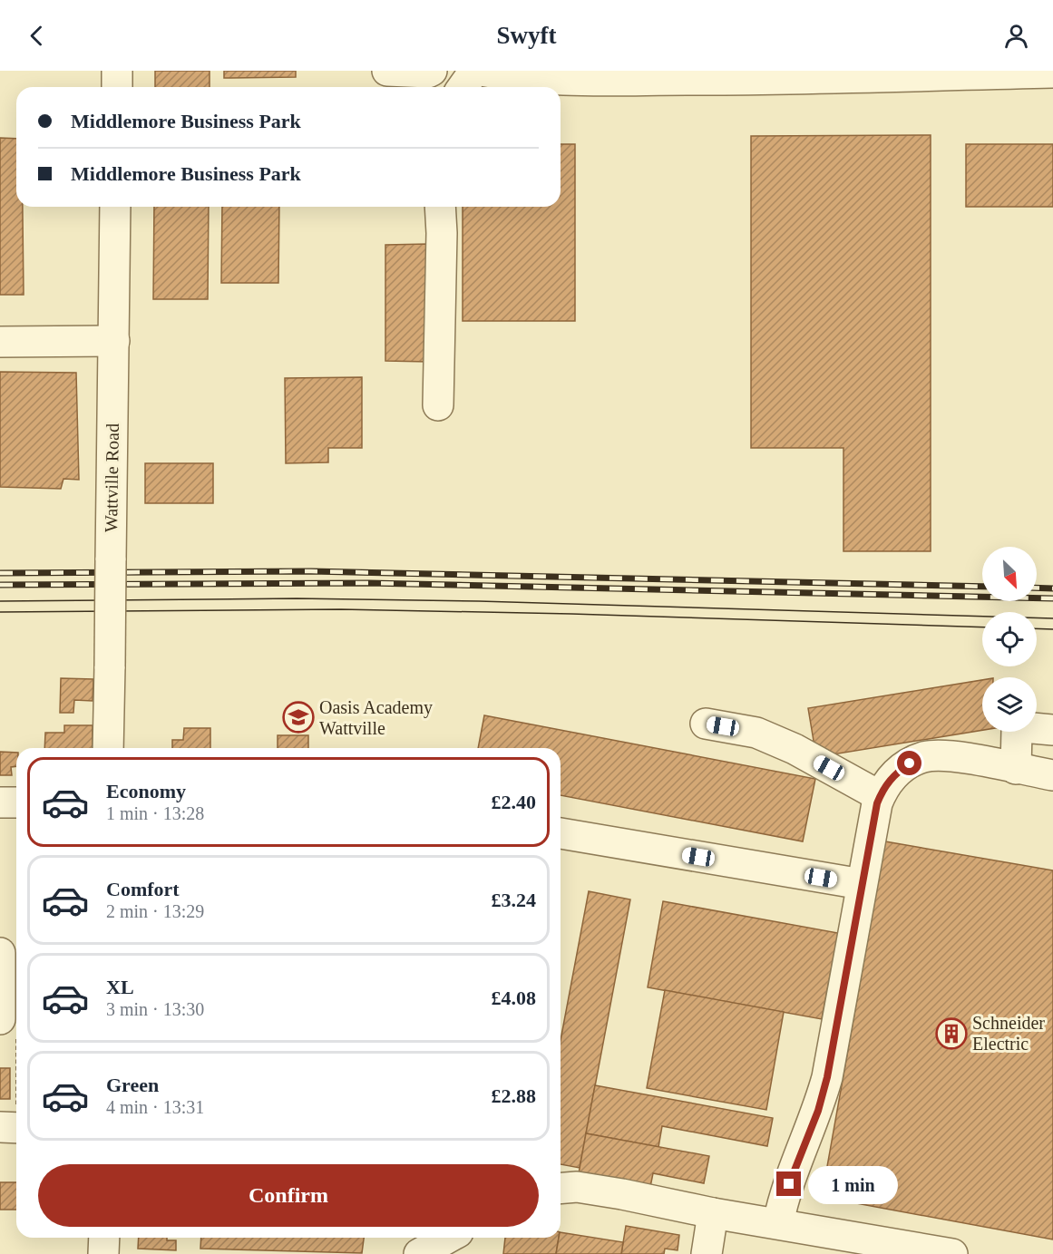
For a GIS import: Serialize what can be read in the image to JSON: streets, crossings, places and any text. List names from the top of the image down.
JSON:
{
  "streets": {
    "street": ["Wattville Road"]
  },
  "places": {
    "school or university": ["Oasis Academy Wattville"],
    "building": ["Schneider Electric"]
  },
  "north": "bottom right",
  "page": {
    "header": "Swyft",
    "banner": ["Middlemore Business Park", "Middlemore Business Park"],
    "list": [
      {
        "name": "Economy",
        "note": "1 min · 13:28",
        "value": "£2.40"
      },
      {
        "name": "Comfort",
        "note": "2 min · 13:29",
        "value": "£3.24"
      },
      {
        "name": "XL",
        "note": "3 min · 13:30",
        "value": "£4.08"
      },
      {
        "name": "Green",
        "note": "4 min · 13:31",
        "value": "£2.88"
      }
    ],
    "buttons": "Confirm",
    "bubble": "1 min"
  }
}
